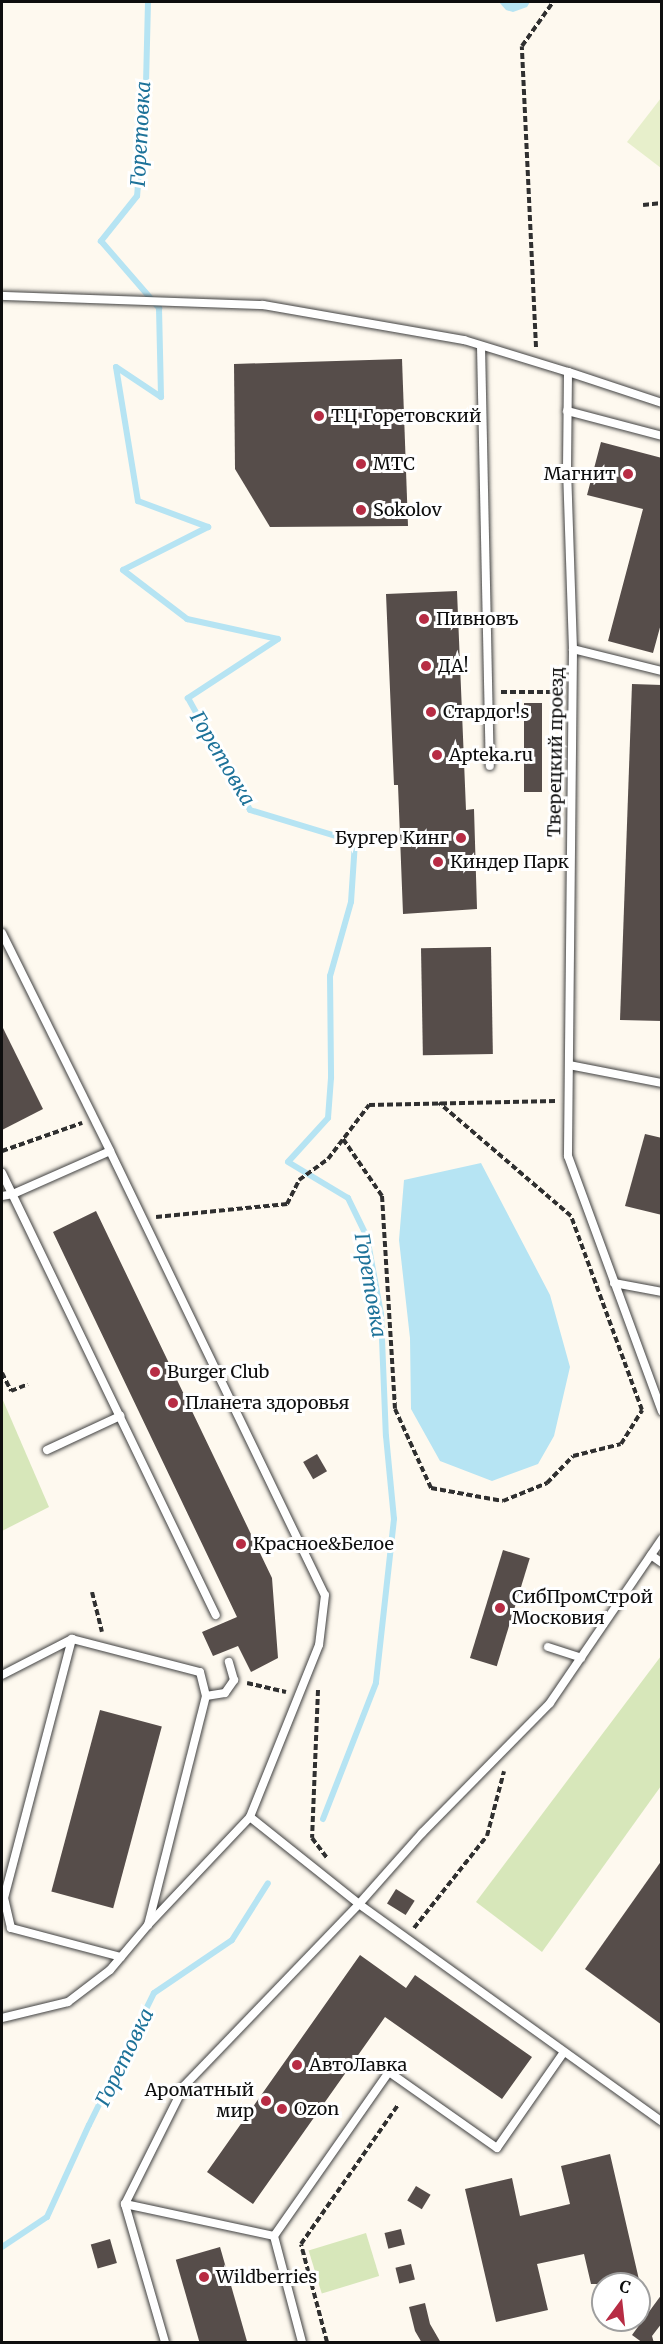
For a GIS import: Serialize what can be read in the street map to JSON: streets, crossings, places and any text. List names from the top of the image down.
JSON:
{
  "streets": {
    "lane": ["Тверецкий проезд"]
  },
  "water": ["Горетовка"],
  "places": [
    "ТЦ Горетовский",
    "МТС",
    "Магнит",
    "Sokolov",
    "Пивновъ",
    "ДА!",
    "Стардог!s",
    "Apteka.ru",
    "Бургер Кинг",
    "Киндер Парк",
    "Burger Club",
    "Планета здоровья",
    "Красное&Белое",
    "СибПромСтрой Московия",
    "АвтоЛавка",
    "Ароматный мир",
    "Ozon",
    "Wildberries"
  ],
  "north": "top"
}
